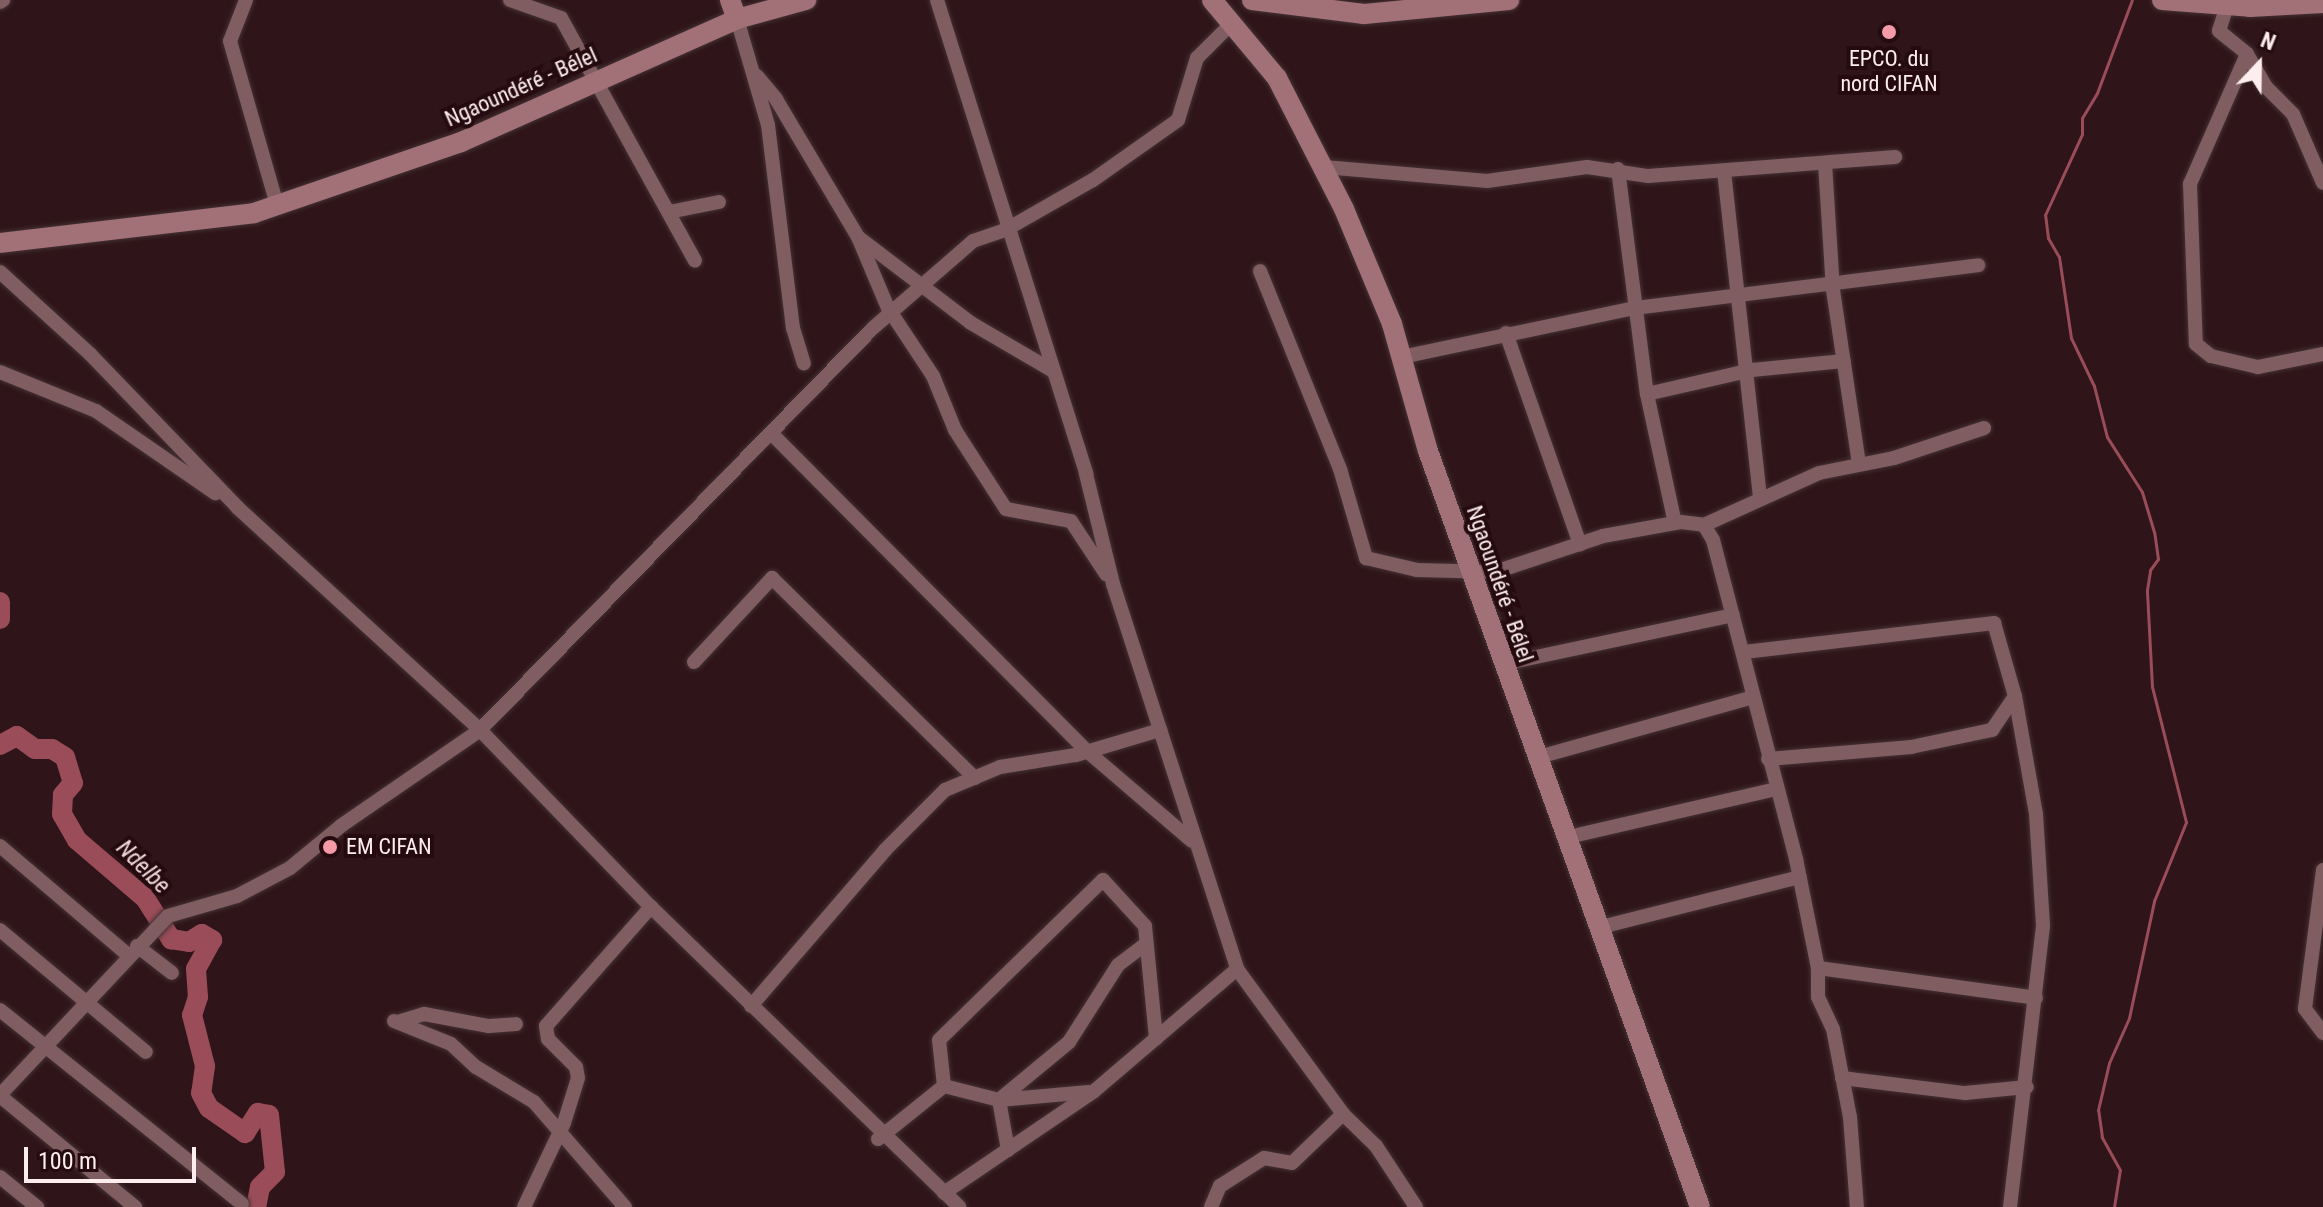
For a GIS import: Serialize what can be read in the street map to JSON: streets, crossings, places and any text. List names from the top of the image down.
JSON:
{
  "streets": {
    "main road": ["Ngaoundéré - Bélel"]
  },
  "water": ["Ndelbe"],
  "places": ["EPCO. du nord CIFAN", "EM CIFAN"],
  "scale_bar": "100 m",
  "north": "top"
}
